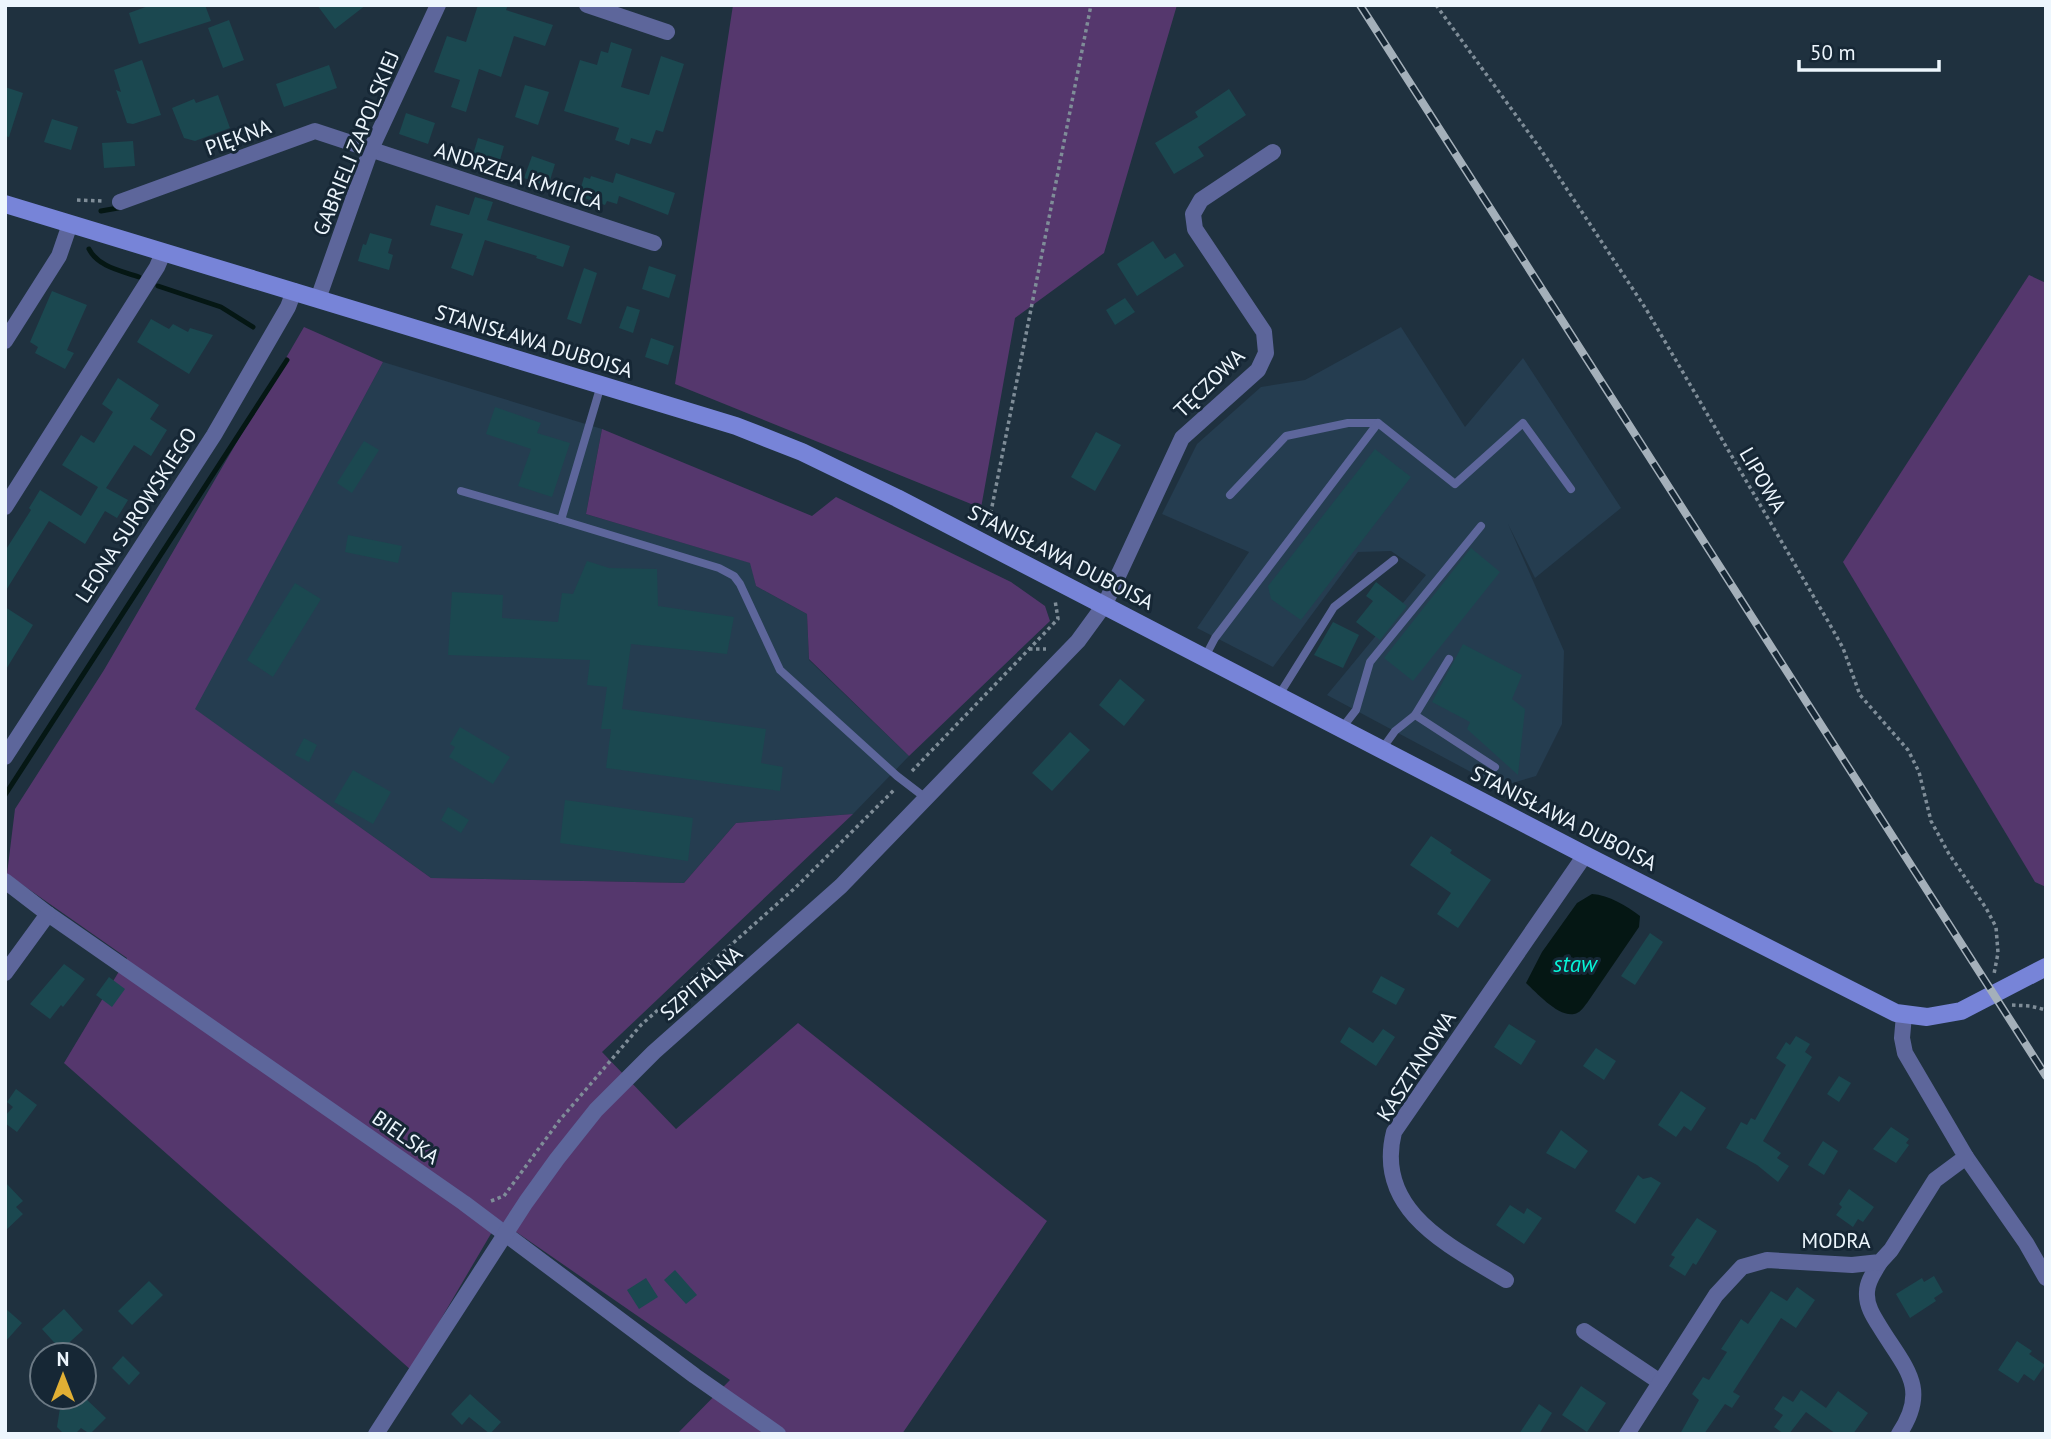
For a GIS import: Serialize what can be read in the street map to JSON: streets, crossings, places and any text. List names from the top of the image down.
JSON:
{
  "streets": {
    "street": [
      "PIĘKNA",
      "GABRIELI ZAPOLSKIEJ",
      "ANDRZEJA KMICICA",
      "STANISŁAWA DUBOISA",
      "TĘCZOWA",
      "LEONA SUROWSKIEGO",
      "SZPITALNA",
      "KASZTANOWA",
      "BIELSKA",
      "MODRA"
    ],
    "path": ["LIPOWA"]
  },
  "crossings": [
    ["PIĘKNA", "GABRIELI ZAPOLSKIEJ"],
    ["PIĘKNA", "ANDRZEJA KMICICA"],
    ["GABRIELI ZAPOLSKIEJ", "ANDRZEJA KMICICA"],
    ["GABRIELI ZAPOLSKIEJ", "STANISŁAWA DUBOISA"],
    ["STANISŁAWA DUBOISA", "TĘCZOWA"],
    ["STANISŁAWA DUBOISA", "LIPOWA"],
    ["STANISŁAWA DUBOISA", "LEONA SUROWSKIEGO"],
    ["STANISŁAWA DUBOISA", "SZPITALNA"],
    ["STANISŁAWA DUBOISA", "KASZTANOWA"],
    ["TĘCZOWA", "SZPITALNA"],
    ["SZPITALNA", "BIELSKA"]
  ],
  "water": ["staw"],
  "scale_bar": "50 m",
  "north": "top"
}
